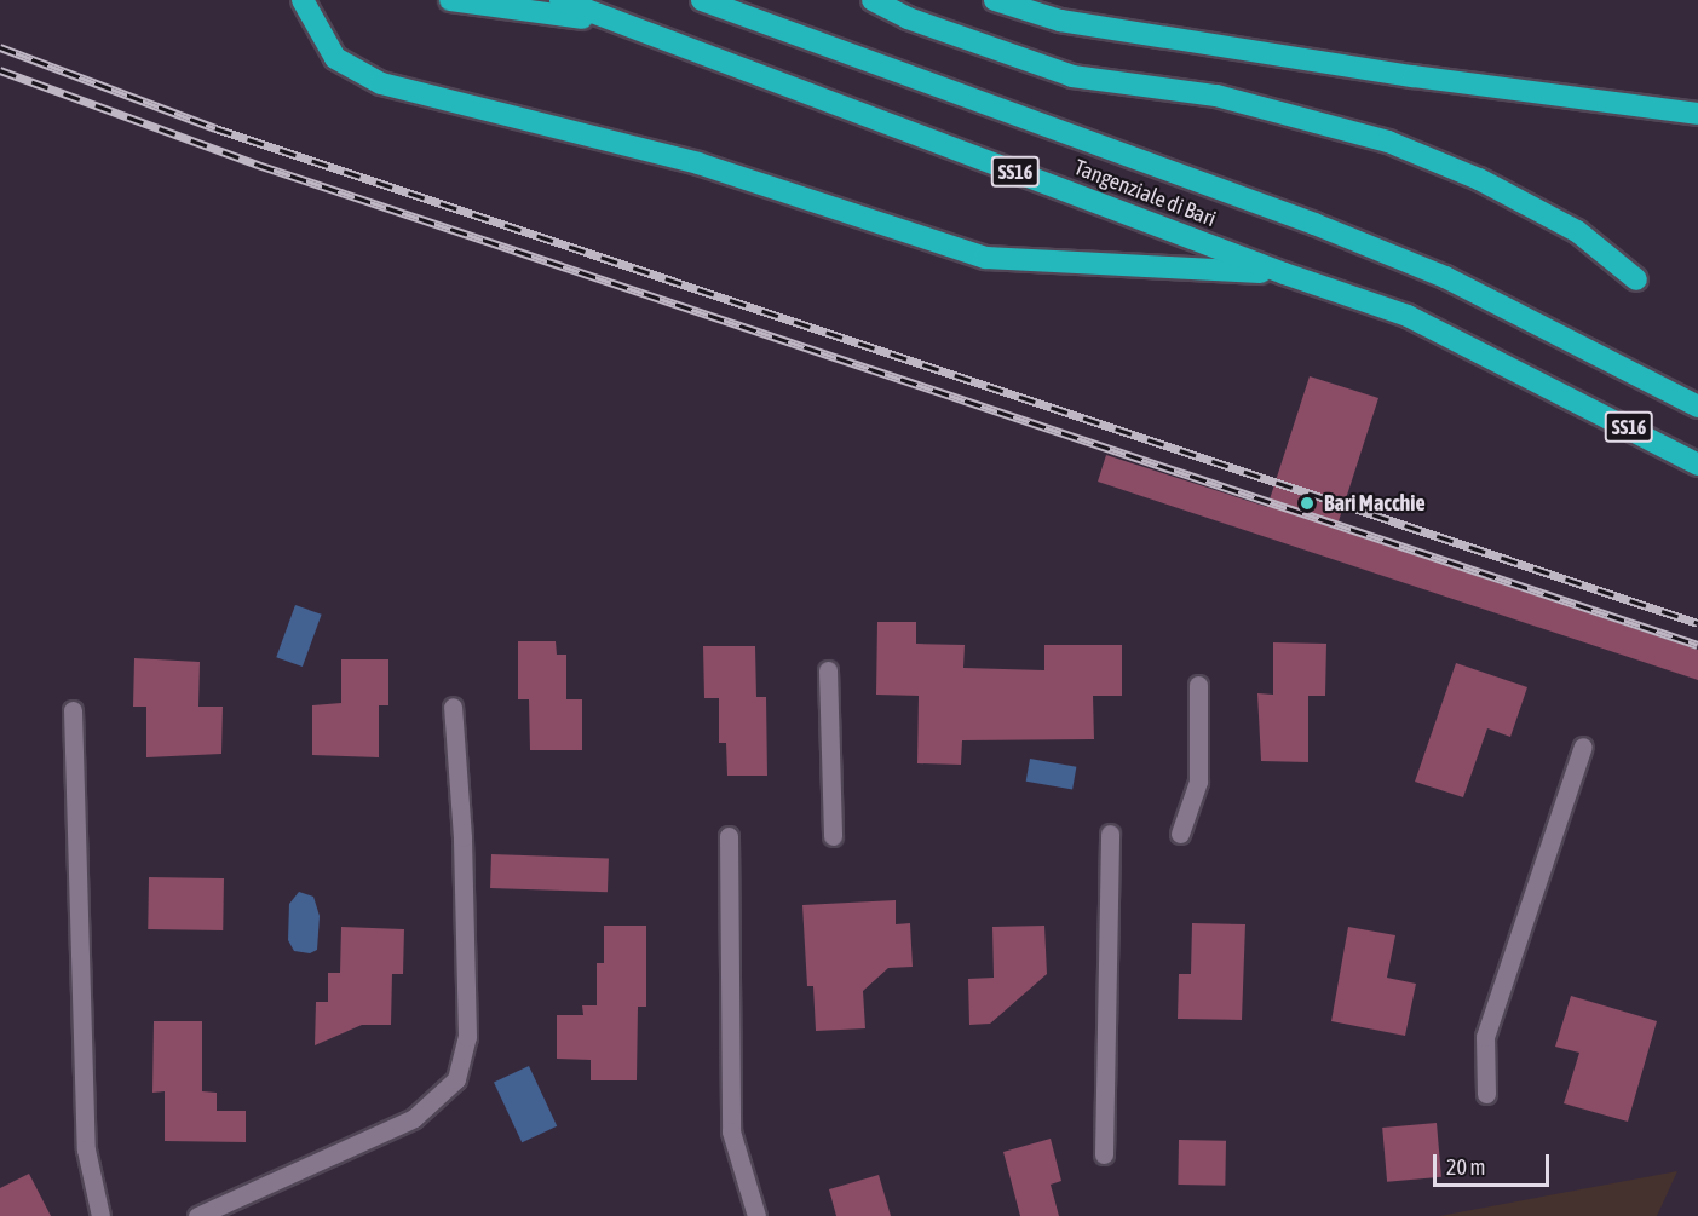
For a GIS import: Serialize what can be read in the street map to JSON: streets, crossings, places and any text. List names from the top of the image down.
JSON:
{
  "streets": {
    "highway": ["SS16", "Tangenziale di Bari"]
  },
  "places": ["Bari Macchie"],
  "scale_bar": "20 m"
}
